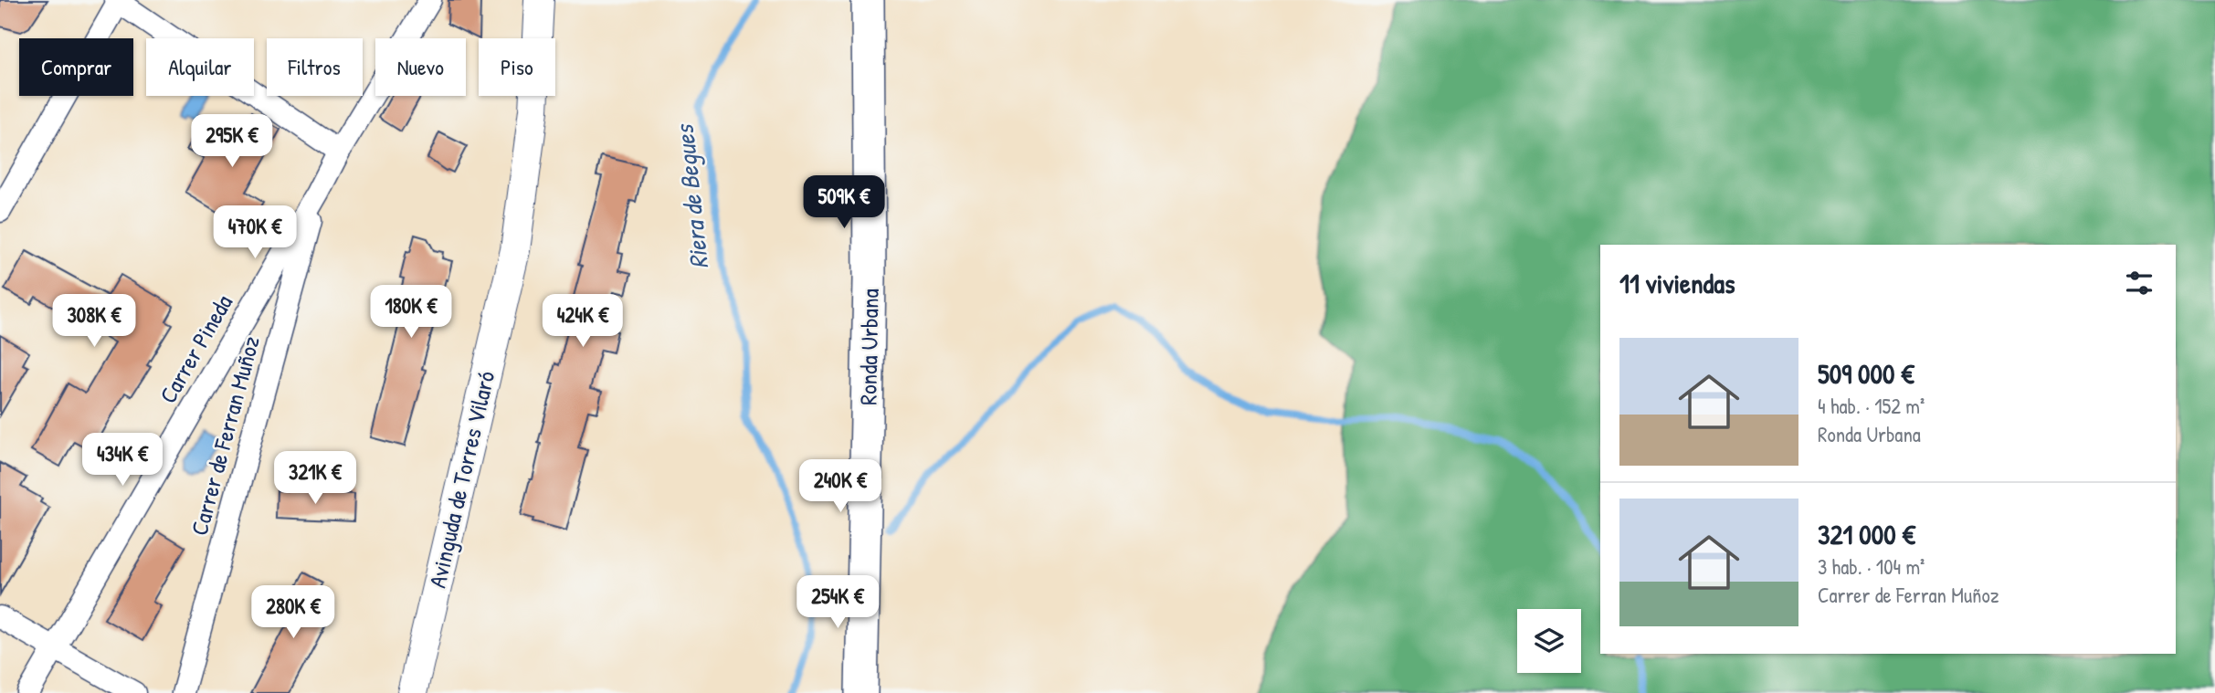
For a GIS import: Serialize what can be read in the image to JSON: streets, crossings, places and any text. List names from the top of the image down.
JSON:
{
  "streets": {
    "main road": ["Ronda Urbana"],
    "street": ["Carrer Pineda", "Carrer de Ferran Muñoz", "Avinguda de Torres Vilaró"]
  },
  "crossings": [
    ["Carrer Pineda", "Carrer de Ferran Muñoz"]
  ],
  "water": ["Riera de Begues"],
  "page": {
    "chip": [
      "Comprar",
      "Alquilar",
      "Filtros",
      "Nuevo",
      "Piso"
    ],
    "price": [
      "295K €",
      "509K €",
      "470K €",
      "180K €",
      "308K €",
      "424K €",
      "434K €",
      "321K €",
      "240K €",
      "254K €",
      "280K €"
    ],
    "heading": "11 viviendas",
    "list": [
      {
        "name": "509 000 €",
        "note": "4 hab. · 152 m² · Ronda Urbana"
      },
      {
        "name": "321 000 €",
        "note": "3 hab. · 104 m² · Carrer de Ferran Muñoz"
      }
    ]
  }
}
